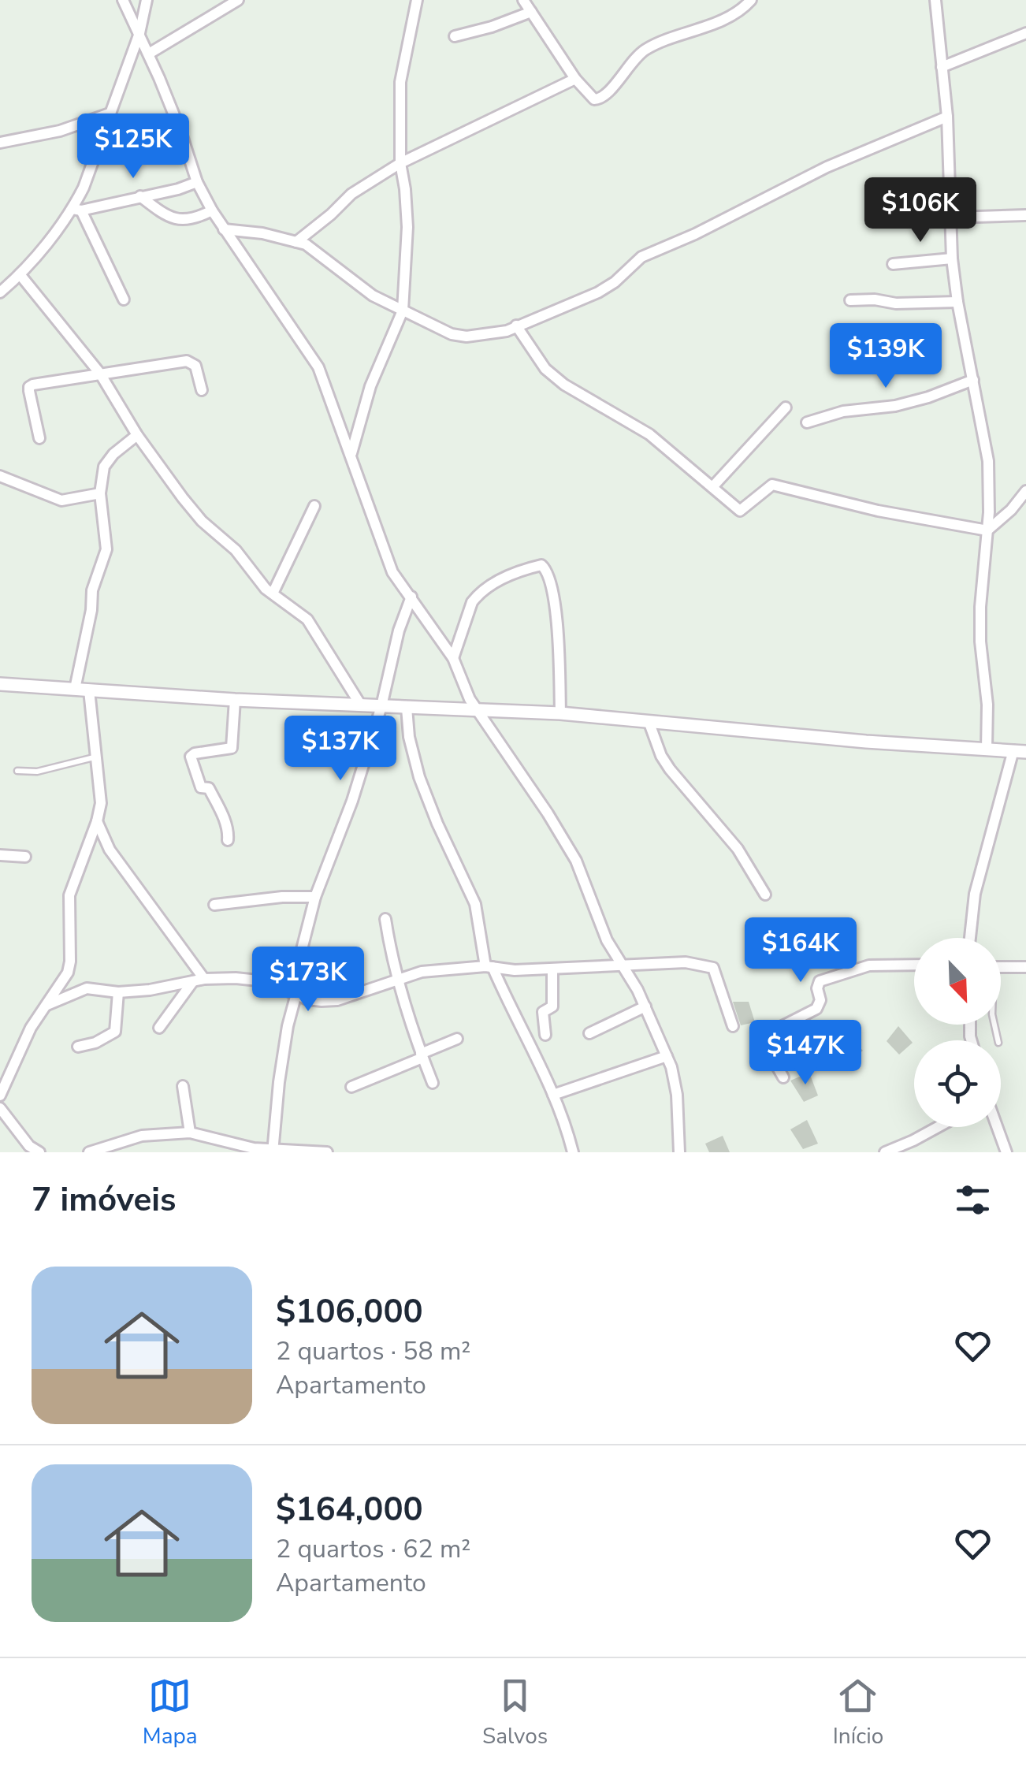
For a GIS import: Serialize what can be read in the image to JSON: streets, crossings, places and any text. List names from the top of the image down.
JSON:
{
  "north": "bottom right",
  "page": {
    "price": [
      "$125K",
      "$106K",
      "$139K",
      "$137K",
      "$164K",
      "$173K",
      "$147K"
    ],
    "heading": "7 imóveis",
    "list": [
      {
        "name": "$106,000",
        "note": "2 quartos · 58 m² · Apartamento"
      },
      {
        "name": "$164,000",
        "note": "2 quartos · 62 m² · Apartamento"
      }
    ],
    "tabs": ["Mapa", "Salvos", "Início"]
  }
}
